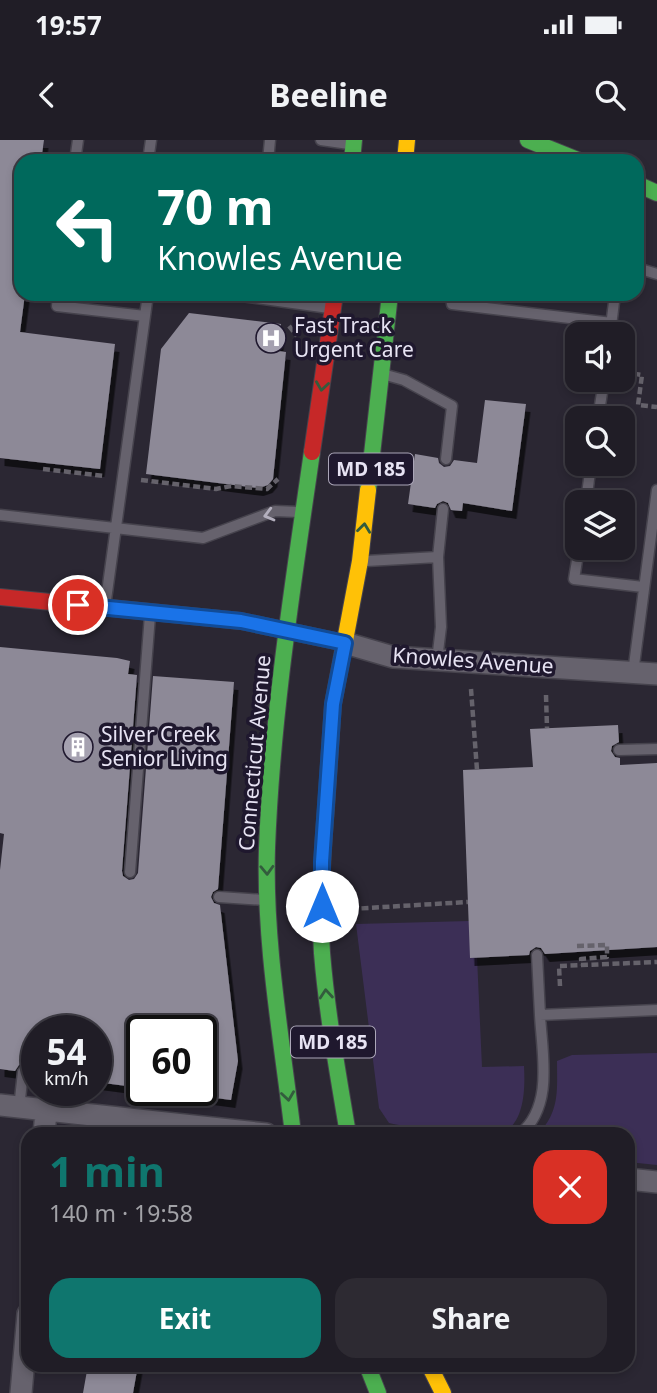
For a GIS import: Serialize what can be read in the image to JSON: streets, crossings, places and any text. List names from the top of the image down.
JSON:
{
  "streets": {
    "main road": ["MD 185", "Knowles Avenue", "Connecticut Avenue"]
  },
  "crossings": [
    ["MD 185", "Knowles Avenue"],
    ["Knowles Avenue", "Connecticut Avenue"]
  ],
  "places": {
    "hospital": ["Fast Track Urgent Care"],
    "building": ["Silver Creek Senior Living"]
  },
  "page": {
    "status": "19:57",
    "header": "Beeline",
    "turn": ["70 m", "Knowles Avenue"],
    "speed": "54 km/h",
    "limit": "60",
    "heading": ["1 min", "140 m · 19:58"],
    "buttons": ["Exit", "Share"]
  }
}
